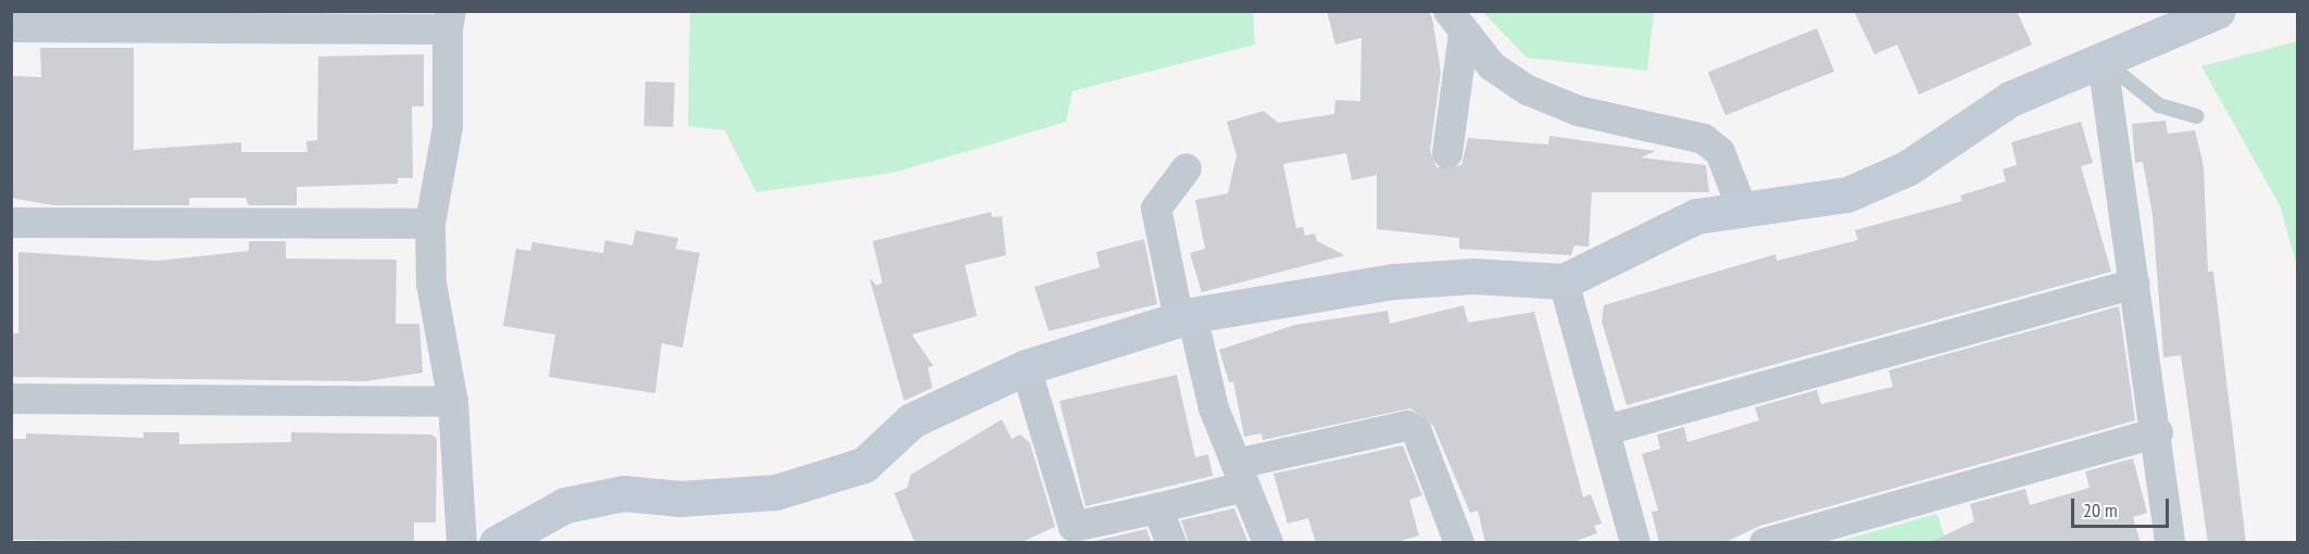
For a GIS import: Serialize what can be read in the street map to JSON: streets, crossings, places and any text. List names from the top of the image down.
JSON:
{
  "scale_bar": "20 m"
}
